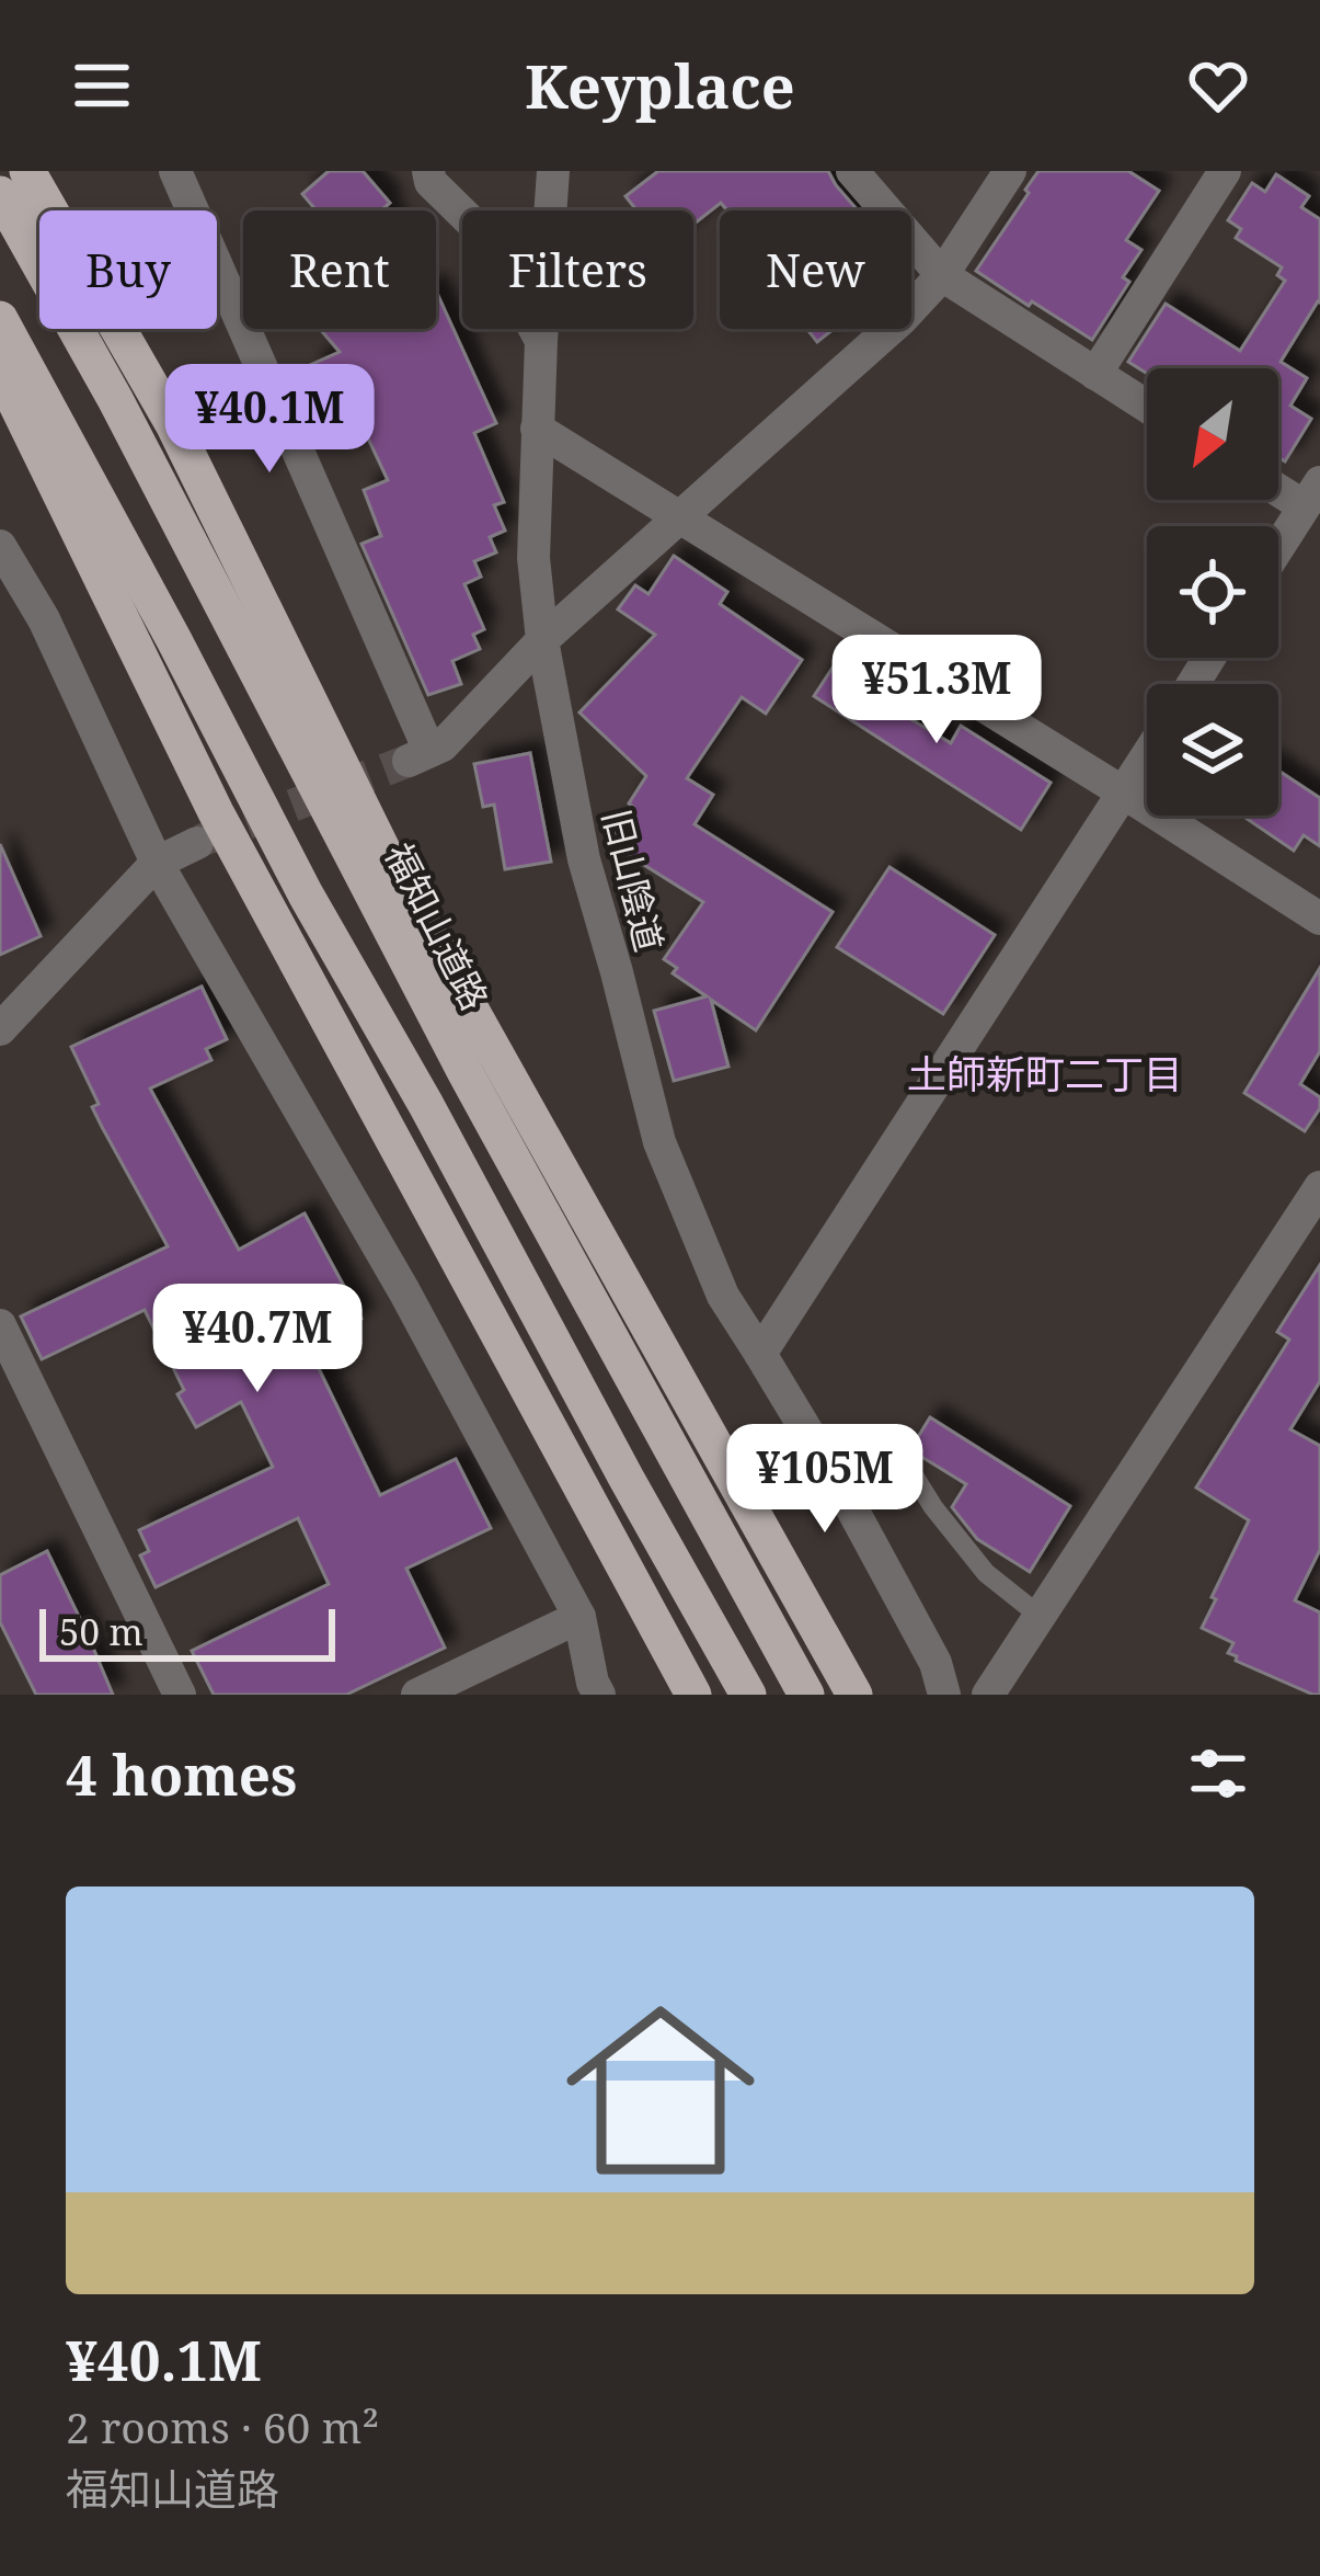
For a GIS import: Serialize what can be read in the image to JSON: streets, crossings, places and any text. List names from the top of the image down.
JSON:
{
  "streets": {
    "highway": ["福知山道路"],
    "street": ["旧山陰道"]
  },
  "districts": ["土師新町二丁目"],
  "scale_bar": "50 m",
  "north": "bottom left",
  "page": {
    "header": "Keyplace",
    "chip": [
      "Buy",
      "Rent",
      "Filters",
      "New"
    ],
    "price": [
      "¥40.1M",
      "¥51.3M",
      "¥40.7M",
      "¥105M"
    ],
    "scale": "50 m",
    "heading": "4 homes",
    "list": [
      {
        "name": "¥40.1M",
        "note": "2 rooms · 60 m² · 福知山道路"
      }
    ]
  }
}
